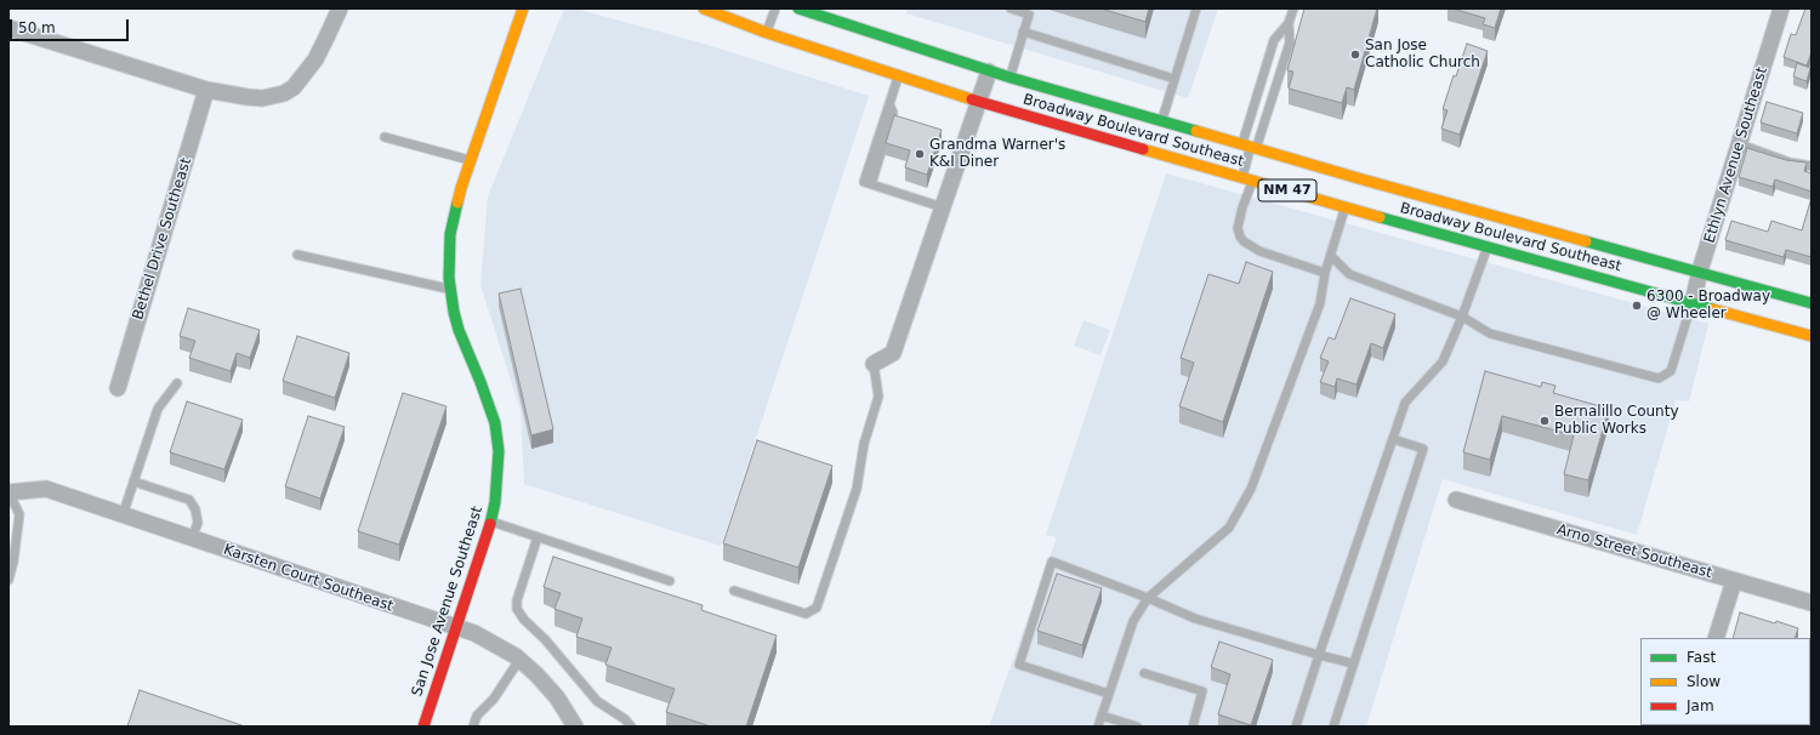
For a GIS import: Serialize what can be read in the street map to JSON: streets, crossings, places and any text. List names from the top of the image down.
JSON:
{
  "streets": {
    "main road": ["Broadway Boulevard Southeast", "NM 47", "San Jose Avenue Southeast"],
    "street": [
      "Ethlyn Avenue Southeast",
      "Bethel Drive Southeast",
      "Arno Street Southeast",
      "Karsten Court Southeast"
    ]
  },
  "crossings": [
    ["Broadway Boulevard Southeast", "Ethlyn Avenue Southeast"],
    ["Karsten Court Southeast", "San Jose Avenue Southeast"]
  ],
  "places": [
    "San Jose Catholic Church",
    "Grandma Warner's K&I Diner",
    "6300 - Broadway @ Wheeler",
    "Bernalillo County Public Works"
  ],
  "legend": ["Fast", "Slow", "Jam"],
  "scale_bar": "50 m"
}
